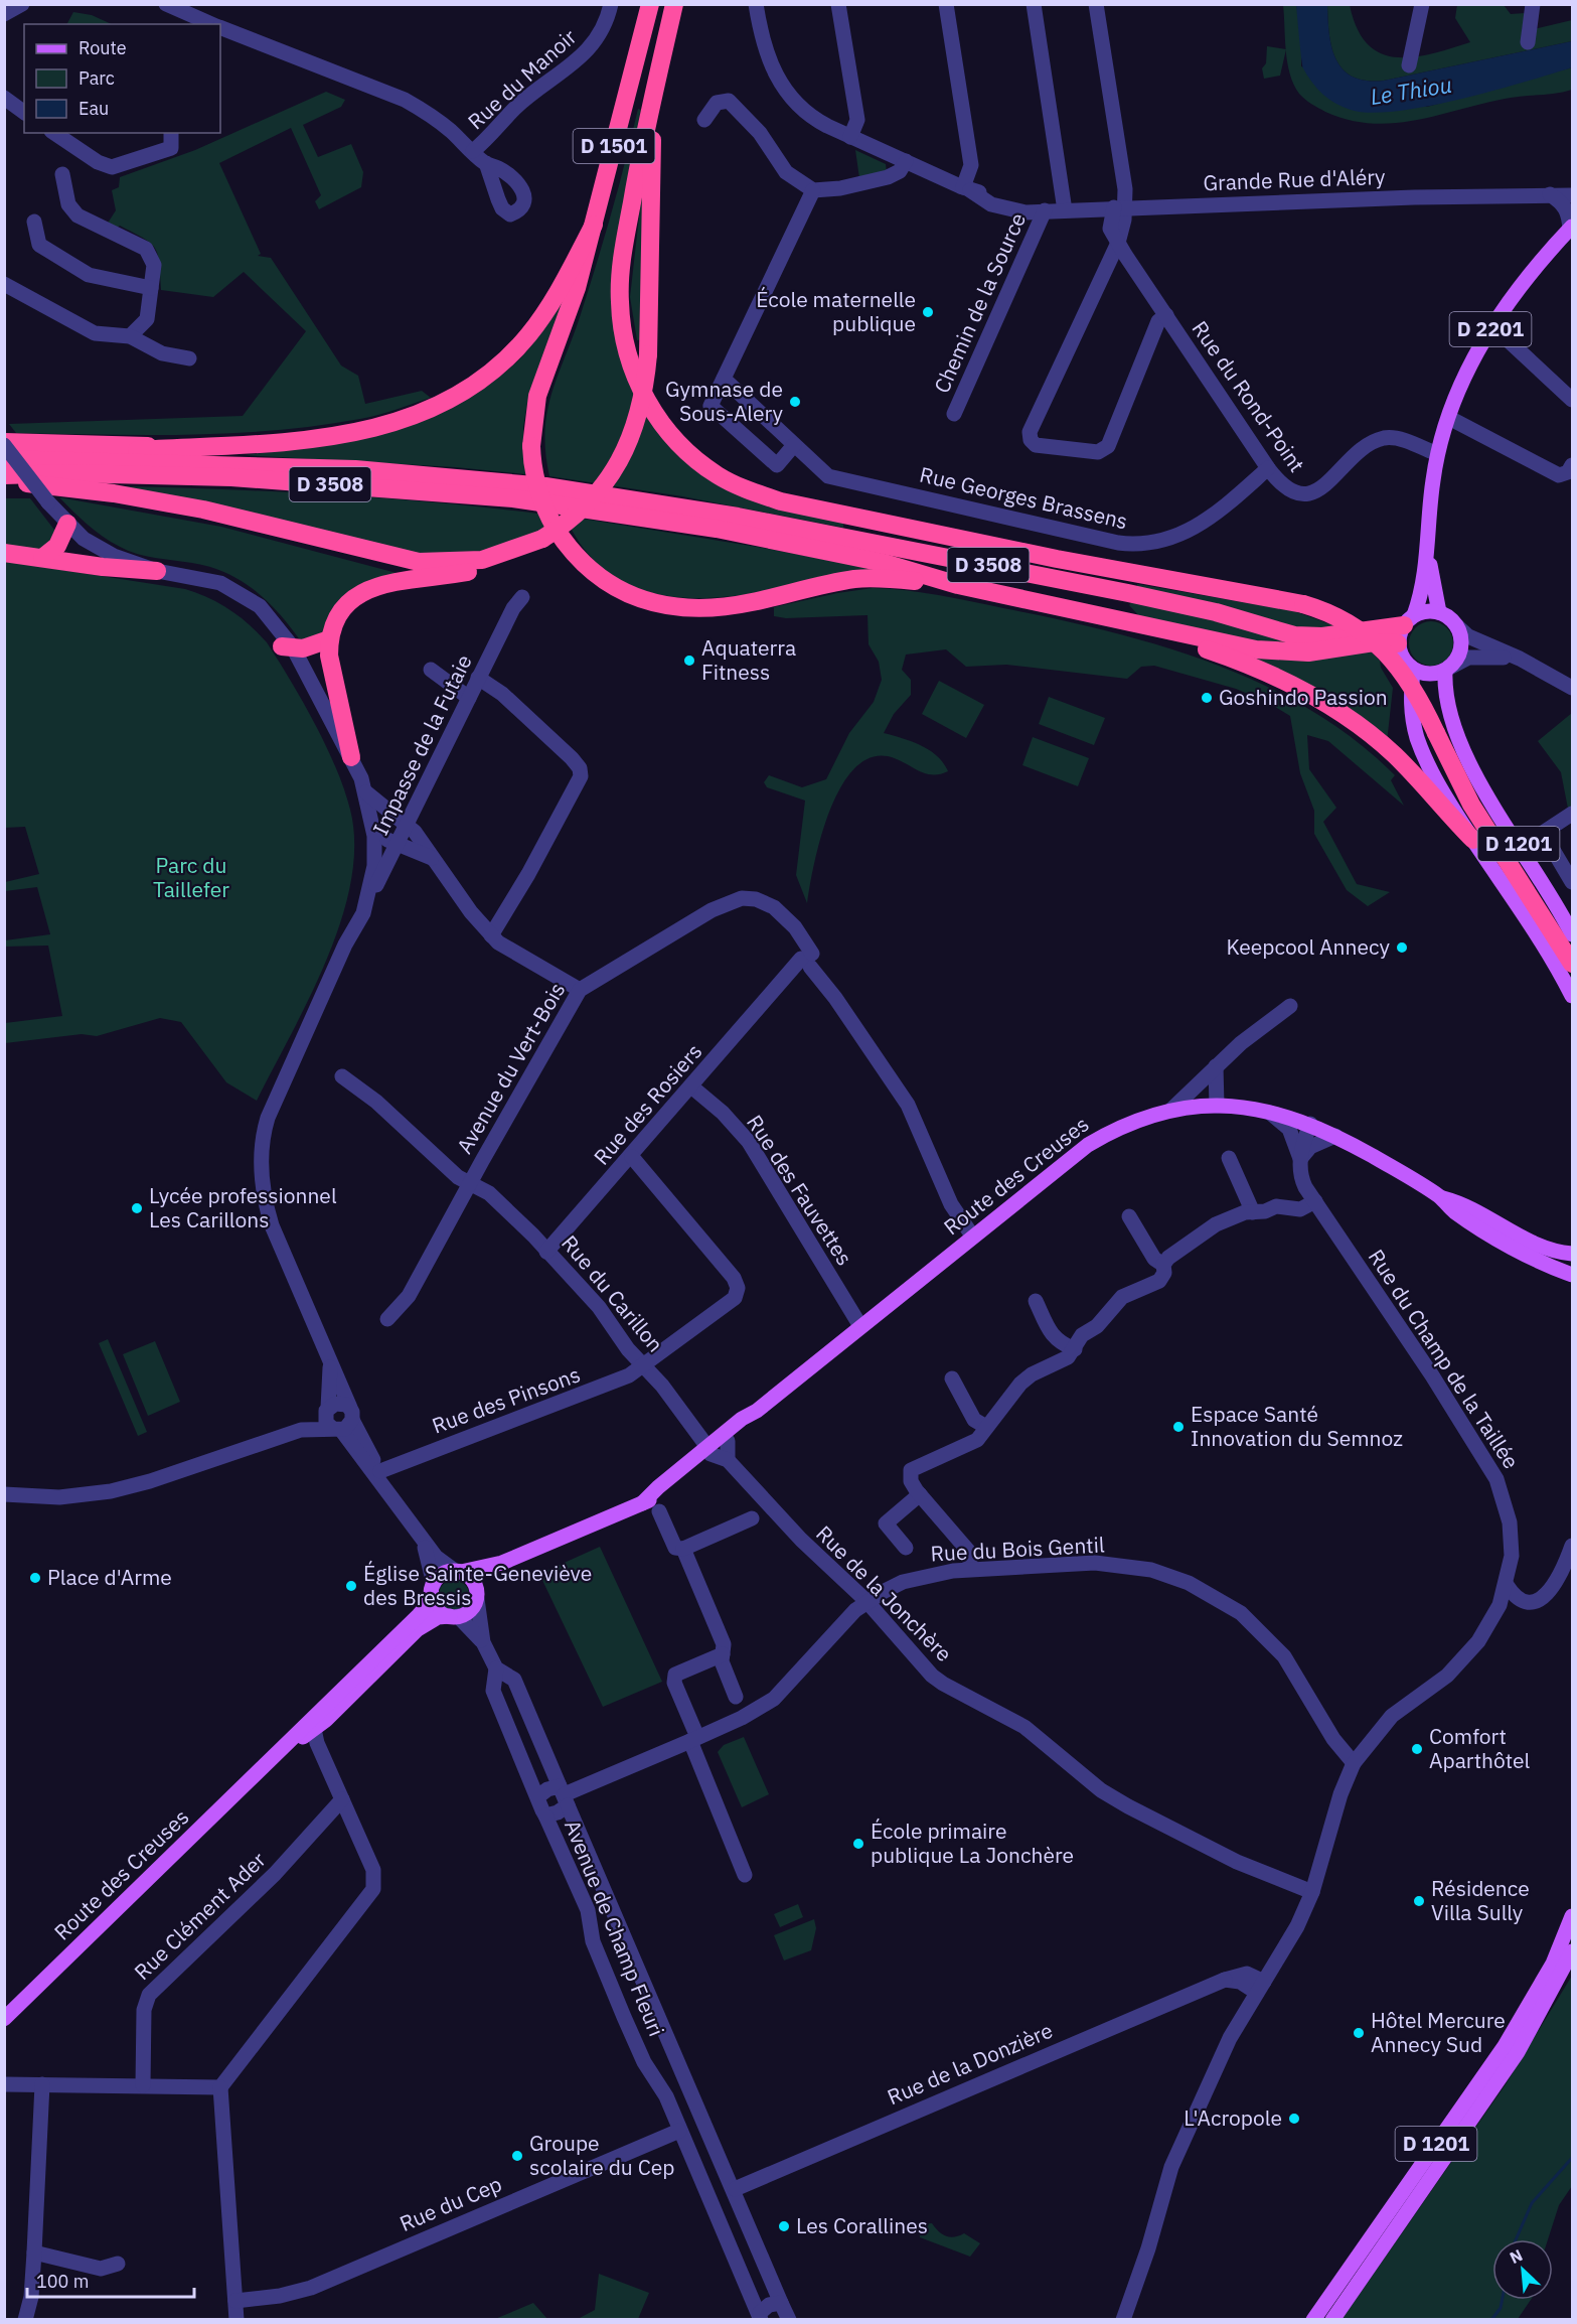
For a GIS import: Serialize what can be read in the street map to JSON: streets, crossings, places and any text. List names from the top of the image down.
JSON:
{
  "streets": {
    "highway": ["D 1501", "D 3508"],
    "main road": ["D 2201", "D 1201", "Route des Creuses"],
    "street": [
      "Rue du Manoir",
      "Grande Rue d'Aléry",
      "Chemin de la Source",
      "Rue du Rond-Point",
      "Rue Georges Brassens",
      "Impasse de la Futaie",
      "Avenue du Vert-Bois",
      "Rue des Rosiers",
      "Rue des Fauvettes",
      "Rue du Carillon",
      "Rue du Champ de la Taillée",
      "Rue des Pinsons",
      "Rue du Bois Gentil",
      "Rue de la Jonchère",
      "Rue Clément Ader",
      "Avenue de Champ Fleuri",
      "Rue de la Donzière",
      "Rue du Cep"
    ]
  },
  "crossings": [
    ["Grande Rue d'Aléry", "Chemin de la Source"],
    ["Grande Rue d'Aléry", "Rue du Rond-Point"],
    ["D 2201", "Rue du Rond-Point"],
    ["D 2201", "D 3508"],
    ["D 2201", "D 1201"],
    ["Rue du Rond-Point", "Rue Georges Brassens"],
    ["D 3508", "D 1201"],
    ["Avenue du Vert-Bois", "Rue des Rosiers"],
    ["Avenue du Vert-Bois", "Route des Creuses"],
    ["Avenue du Vert-Bois", "Rue du Carillon"],
    ["Rue des Rosiers", "Rue des Fauvettes"],
    ["Rue des Rosiers", "Rue du Carillon"],
    ["Rue des Rosiers", "Rue des Pinsons"],
    ["Route des Creuses", "Rue des Fauvettes"],
    ["Route des Creuses", "Rue du Carillon"],
    ["Route des Creuses", "Rue du Champ de la Taillée"],
    ["Route des Creuses", "Avenue de Champ Fleuri"],
    ["Rue du Carillon", "Rue des Pinsons"],
    ["Rue du Champ de la Taillée", "Rue du Bois Gentil"],
    ["Rue du Champ de la Taillée", "Rue de la Jonchère"],
    ["Rue du Champ de la Taillée", "Rue de la Donzière"],
    ["Rue du Bois Gentil", "Rue de la Jonchère"],
    ["Rue du Bois Gentil", "Avenue de Champ Fleuri"],
    ["Avenue de Champ Fleuri", "Rue de la Donzière"],
    ["Avenue de Champ Fleuri", "Rue du Cep"]
  ],
  "water": ["Le Thiou"],
  "parks": ["Parc du Taillefer"],
  "places": [
    "École maternelle publique",
    "Gymnase de Sous-Alery",
    "Aquaterra Fitness",
    "Goshindo Passion",
    "Keepcool Annecy",
    "Lycée professionnel Les Carillons",
    "Espace Santé Innovation du Semnoz",
    "Place d'Arme",
    "Église Sainte-Geneviève des Bressis",
    "Comfort Aparthôtel",
    "École primaire publique La Jonchère",
    "Résidence Villa Sully",
    "Hôtel Mercure Annecy Sud",
    "L'Acropole",
    "Groupe scolaire du Cep",
    "Les Corallines"
  ],
  "legend": ["Route", "Parc", "Eau"],
  "scale_bar": "100 m",
  "north": "top left"
}
